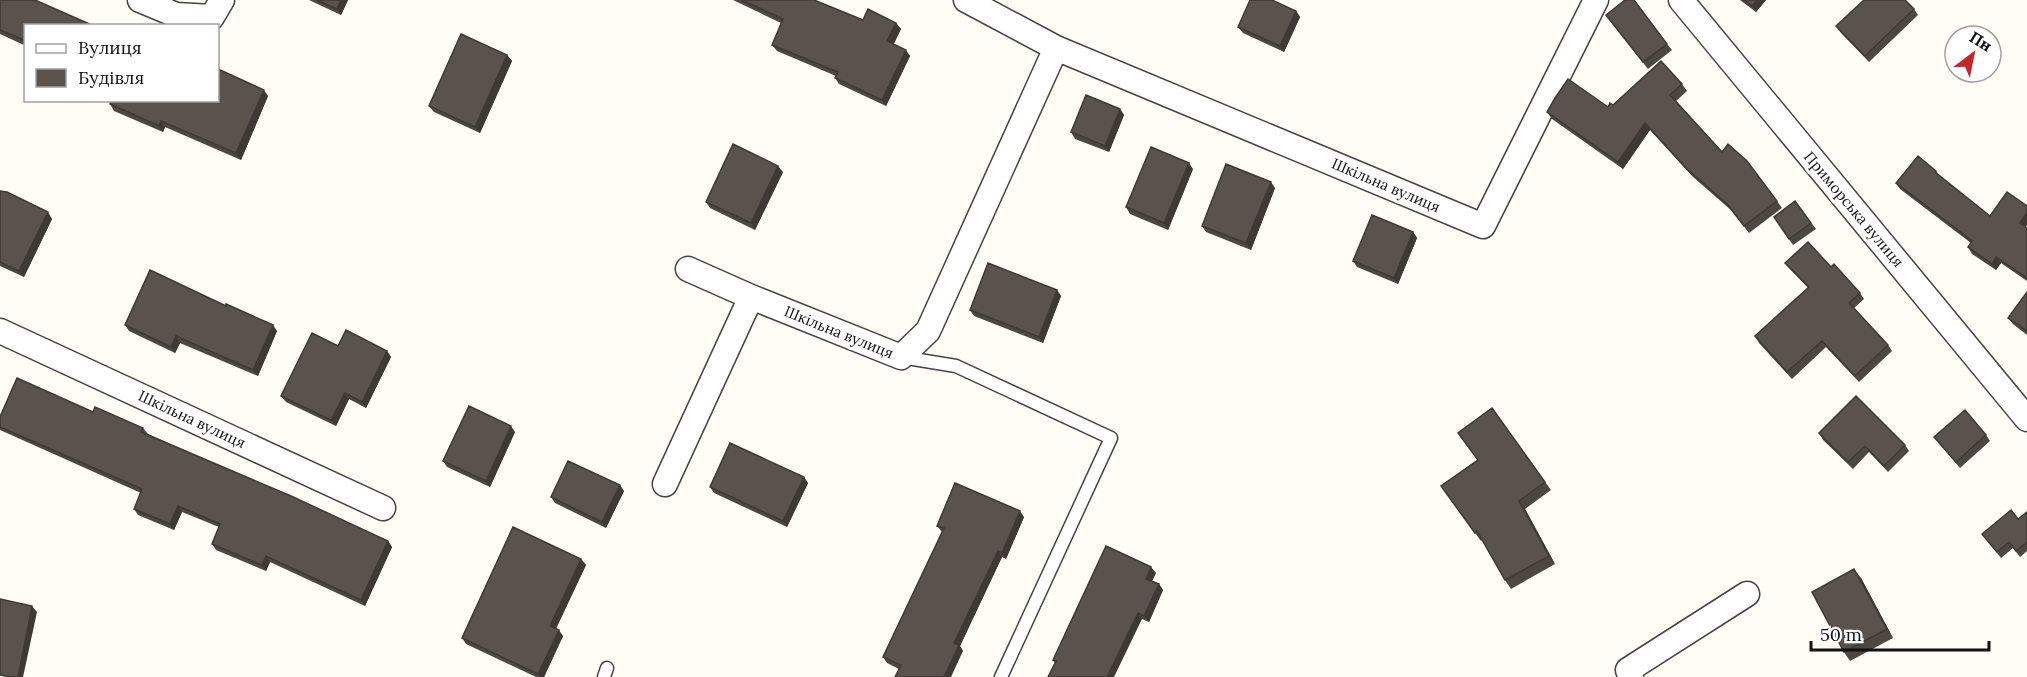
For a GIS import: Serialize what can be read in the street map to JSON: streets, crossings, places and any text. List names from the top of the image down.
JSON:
{
  "streets": {
    "street": ["Шкільна вулиця", "Приморська вулиця"]
  },
  "legend": ["Вулиця", "Будівля"],
  "scale_bar": "50 m",
  "north": "top right"
}
